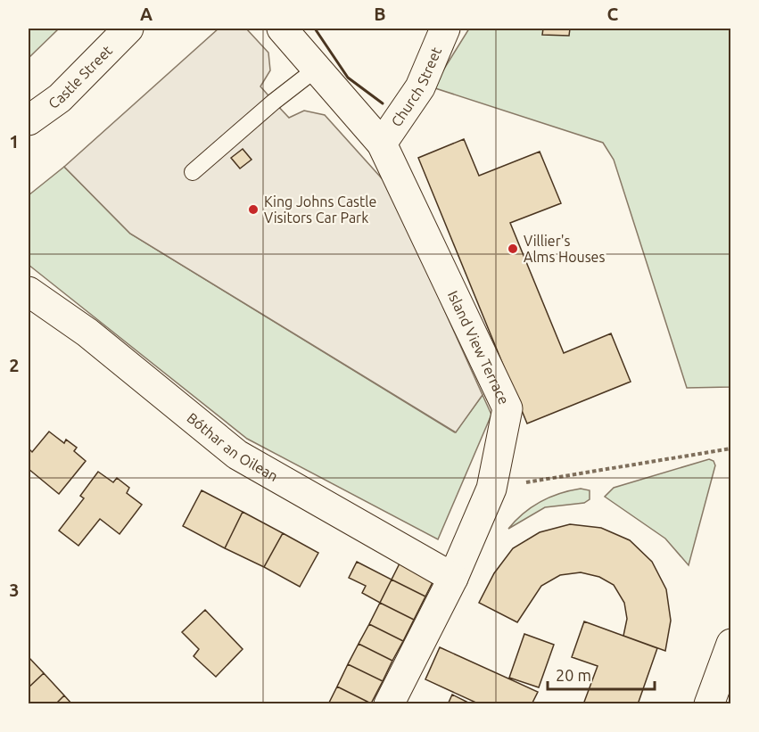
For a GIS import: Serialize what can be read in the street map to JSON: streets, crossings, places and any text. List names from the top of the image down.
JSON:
{
  "streets": {
    "street": [
      "Castle Street",
      "Church Street",
      "Island View Terrace",
      "Bóthar an Oilean"
    ]
  },
  "crossings": [
    ["Church Street", "Island View Terrace"],
    ["Island View Terrace", "Bóthar an Oilean"]
  ],
  "places": ["King Johns Castle Visitors Car Park", "Villier's Alms Houses"],
  "scale_bar": "20 m",
  "grid": {
    "columns": ["A", "B", "C"],
    "rows": ["1", "2", "3"]
  }
}
